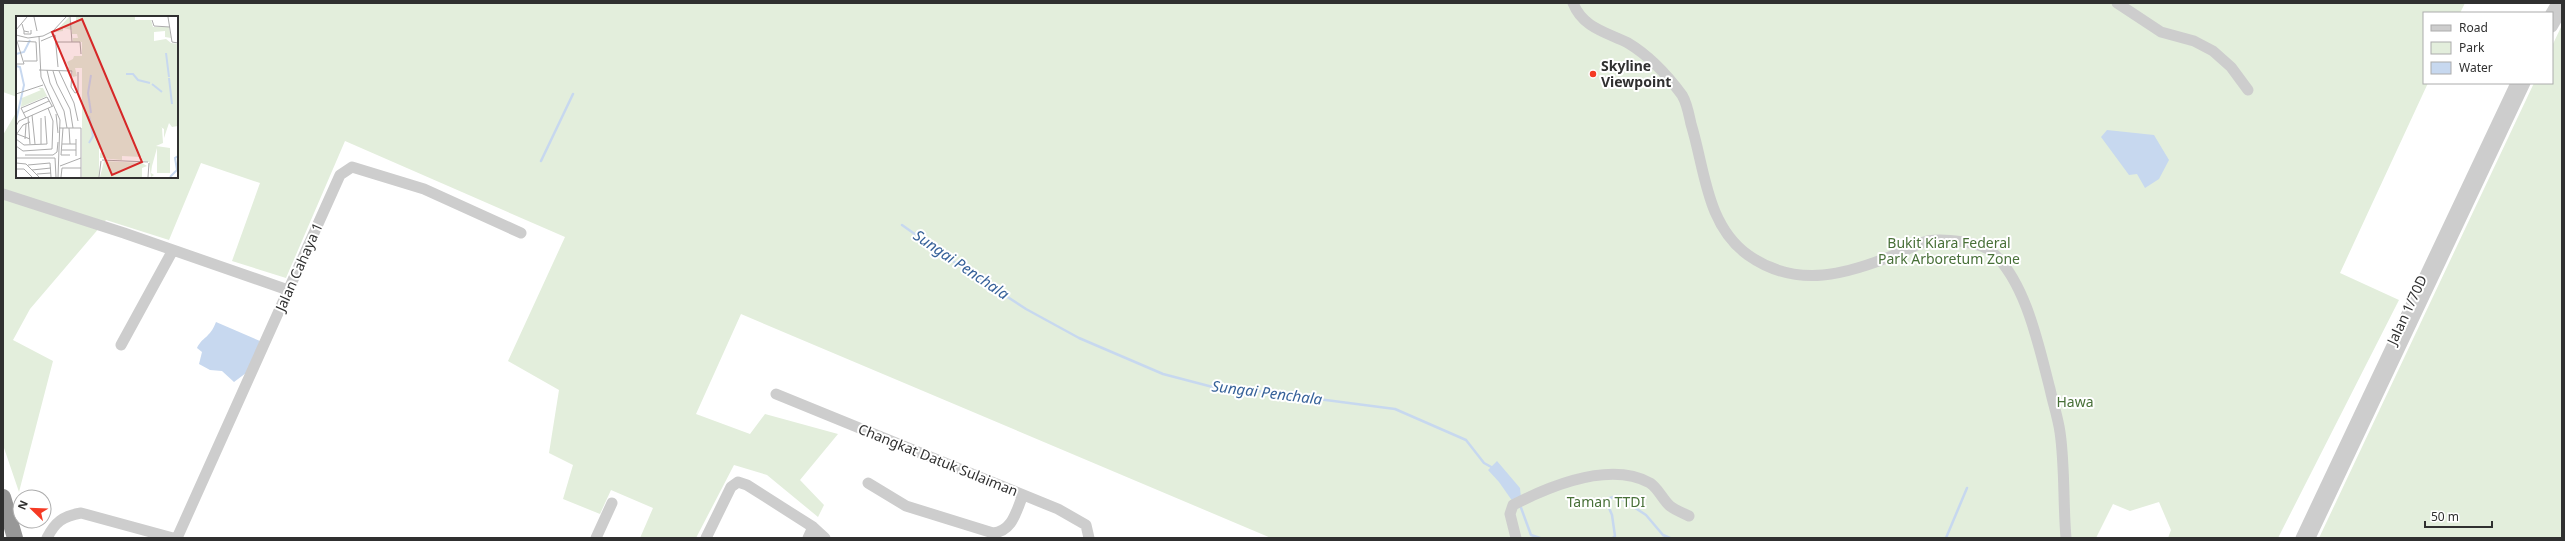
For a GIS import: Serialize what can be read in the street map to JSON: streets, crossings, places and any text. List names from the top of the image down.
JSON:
{
  "streets": {
    "street": ["Jalan Cahaya 1", "Jalan 1/70D", "Changkat Datuk Sulaiman"]
  },
  "water": ["Sungai Penchala"],
  "parks": ["Bukit Kiara Federal Park Arboretum Zone", "Hawa", "Taman TTDI"],
  "places": ["Skyline Viewpoint"],
  "legend": ["Road", "Park", "Water"],
  "scale_bar": "50 m",
  "north": "top left"
}
